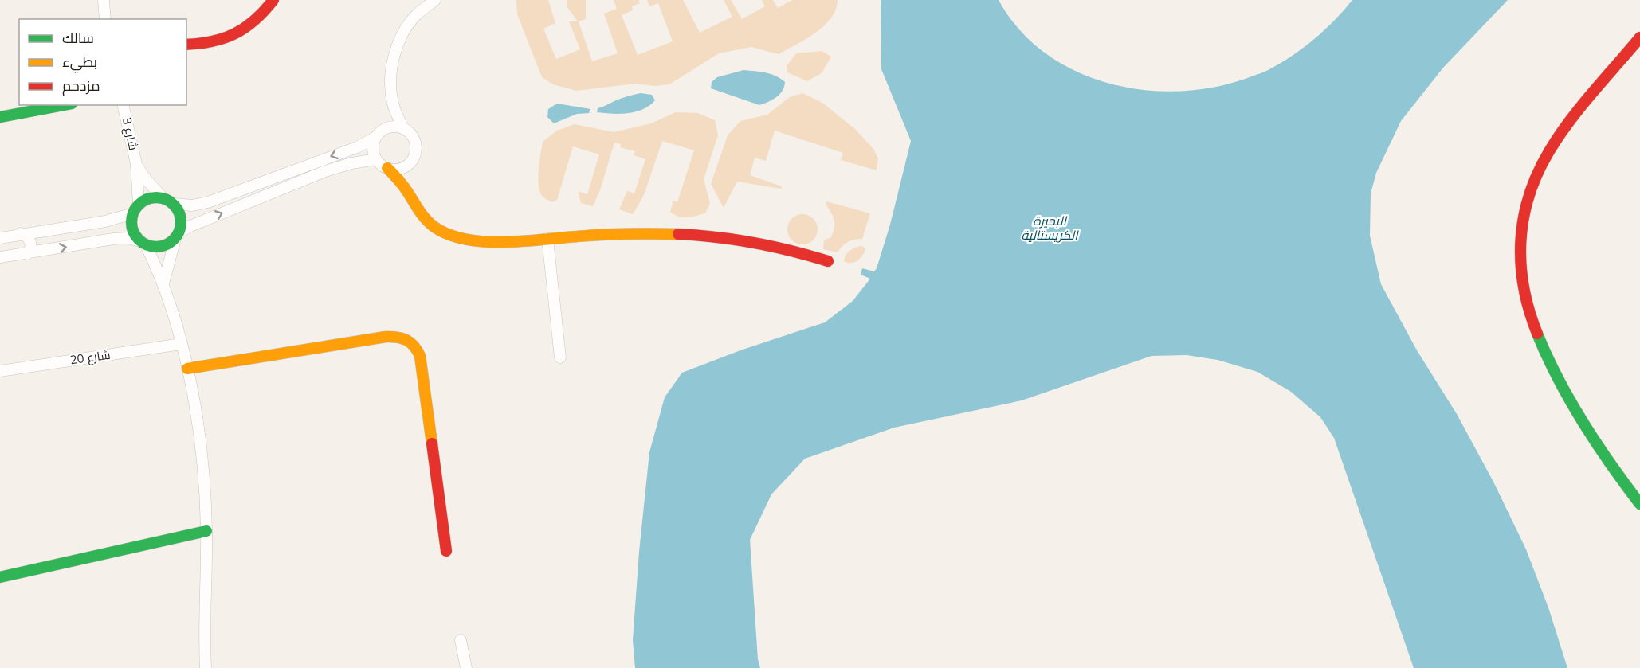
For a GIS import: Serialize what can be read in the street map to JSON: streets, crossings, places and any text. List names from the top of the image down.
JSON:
{
  "streets": {
    "street": ["شارع 3", "شارع 20"]
  },
  "water": ["البحيرة الكريستالية"],
  "legend": ["سالك", "بطيء", "مزدحم"]
}
